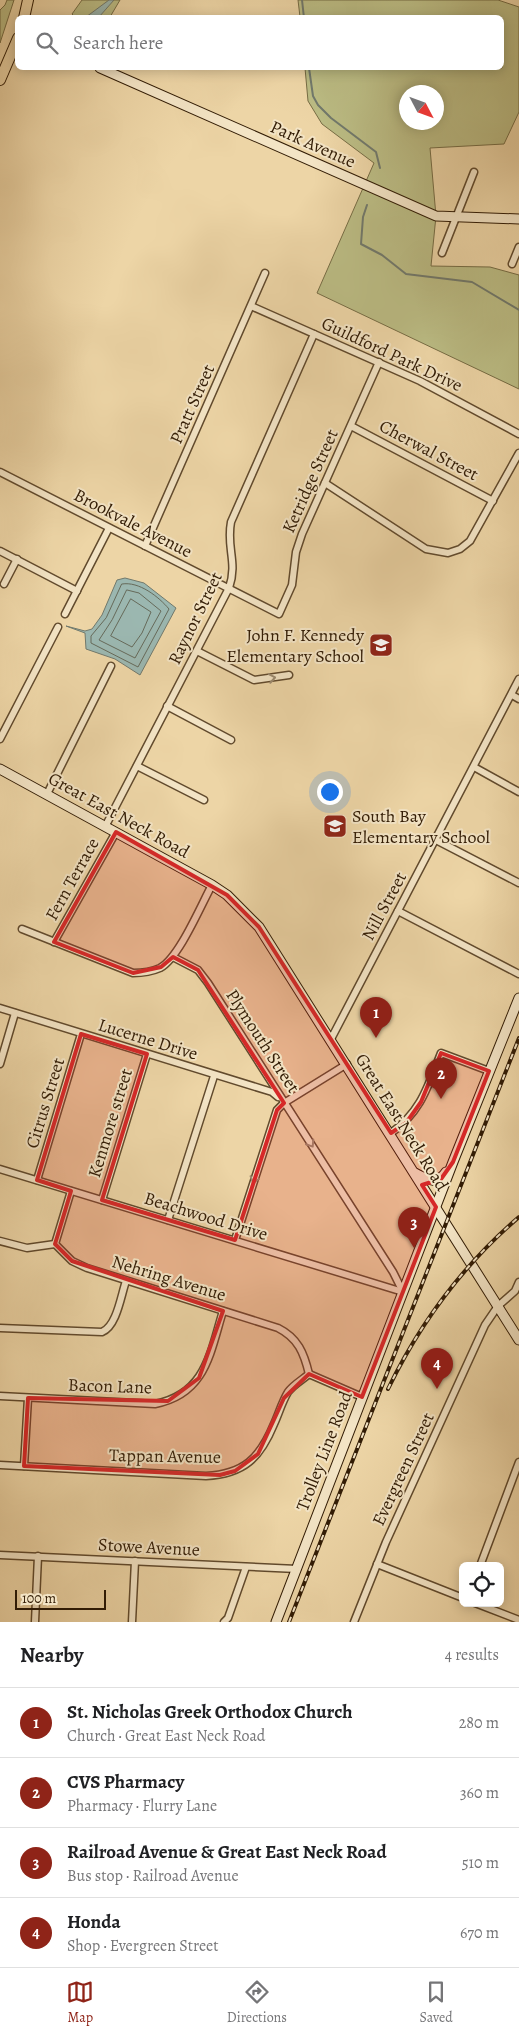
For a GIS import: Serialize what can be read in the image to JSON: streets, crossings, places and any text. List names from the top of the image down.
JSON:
{
  "streets": {
    "main road": ["Park Avenue", "Great East Neck Road", "Trolley Line Road"],
    "street": [
      "Guildford Park Drive",
      "Pratt Street",
      "Cherwal Street",
      "Ketridge Street",
      "Brookvale Avenue",
      "Raynor Street",
      "Fern Terrace",
      "Nill Street",
      "Lucerne Drive",
      "Plymouth Street",
      "Citrus Street",
      "Kenmore street",
      "Beachwood Drive",
      "Nehring Avenue",
      "Bacon Lane",
      "Tappan Avenue",
      "Evergreen Street",
      "Stowe Avenue"
    ]
  },
  "crossings": [
    ["Guildford Park Drive", "Pratt Street"],
    ["Guildford Park Drive", "Ketridge Street"],
    ["Guildford Park Drive", "Raynor Street"],
    ["Pratt Street", "Brookvale Avenue"],
    ["Cherwal Street", "Ketridge Street"],
    ["Ketridge Street", "Brookvale Avenue"],
    ["Brookvale Avenue", "Raynor Street"],
    ["Raynor Street", "Great East Neck Road"],
    ["Great East Neck Road", "Fern Terrace"],
    ["Great East Neck Road", "Nill Street"],
    ["Great East Neck Road", "Trolley Line Road"],
    ["Great East Neck Road", "Evergreen Street"],
    ["Lucerne Drive", "Plymouth Street"],
    ["Lucerne Drive", "Citrus Street"],
    ["Lucerne Drive", "Kenmore street"],
    ["Plymouth Street", "Beachwood Drive"],
    ["Plymouth Street", "Trolley Line Road"],
    ["Citrus Street", "Beachwood Drive"],
    ["Kenmore street", "Beachwood Drive"],
    ["Beachwood Drive", "Trolley Line Road"],
    ["Nehring Avenue", "Bacon Lane"],
    ["Nehring Avenue", "Tappan Avenue"],
    ["Trolley Line Road", "Stowe Avenue"]
  ],
  "one_way": ["Plymouth Street"],
  "places": {
    "school or university": ["John F. Kennedy Elementary School", "South Bay Elementary School"]
  },
  "scale_bar": "100 m",
  "north": "bottom right",
  "page": {
    "search": "Search here",
    "pins": [
      "1",
      "2",
      "3",
      "4"
    ],
    "scale": "100 m",
    "heading": ["Nearby", "4 results"],
    "list": [
      {
        "mark": "1",
        "name": "St. Nicholas Greek Orthodox Church",
        "note": "Church · Great East Neck Road",
        "value": "280 m"
      },
      {
        "mark": "2",
        "name": "CVS Pharmacy",
        "note": "Pharmacy · Flurry Lane",
        "value": "360 m"
      },
      {
        "mark": "3",
        "name": "Railroad Avenue & Great East Neck Road",
        "note": "Bus stop · Railroad Avenue",
        "value": "510 m"
      },
      {
        "mark": "4",
        "name": "Honda",
        "note": "Shop · Evergreen Street",
        "value": "670 m"
      }
    ],
    "nav": ["Map", "Directions", "Saved"]
  }
}
